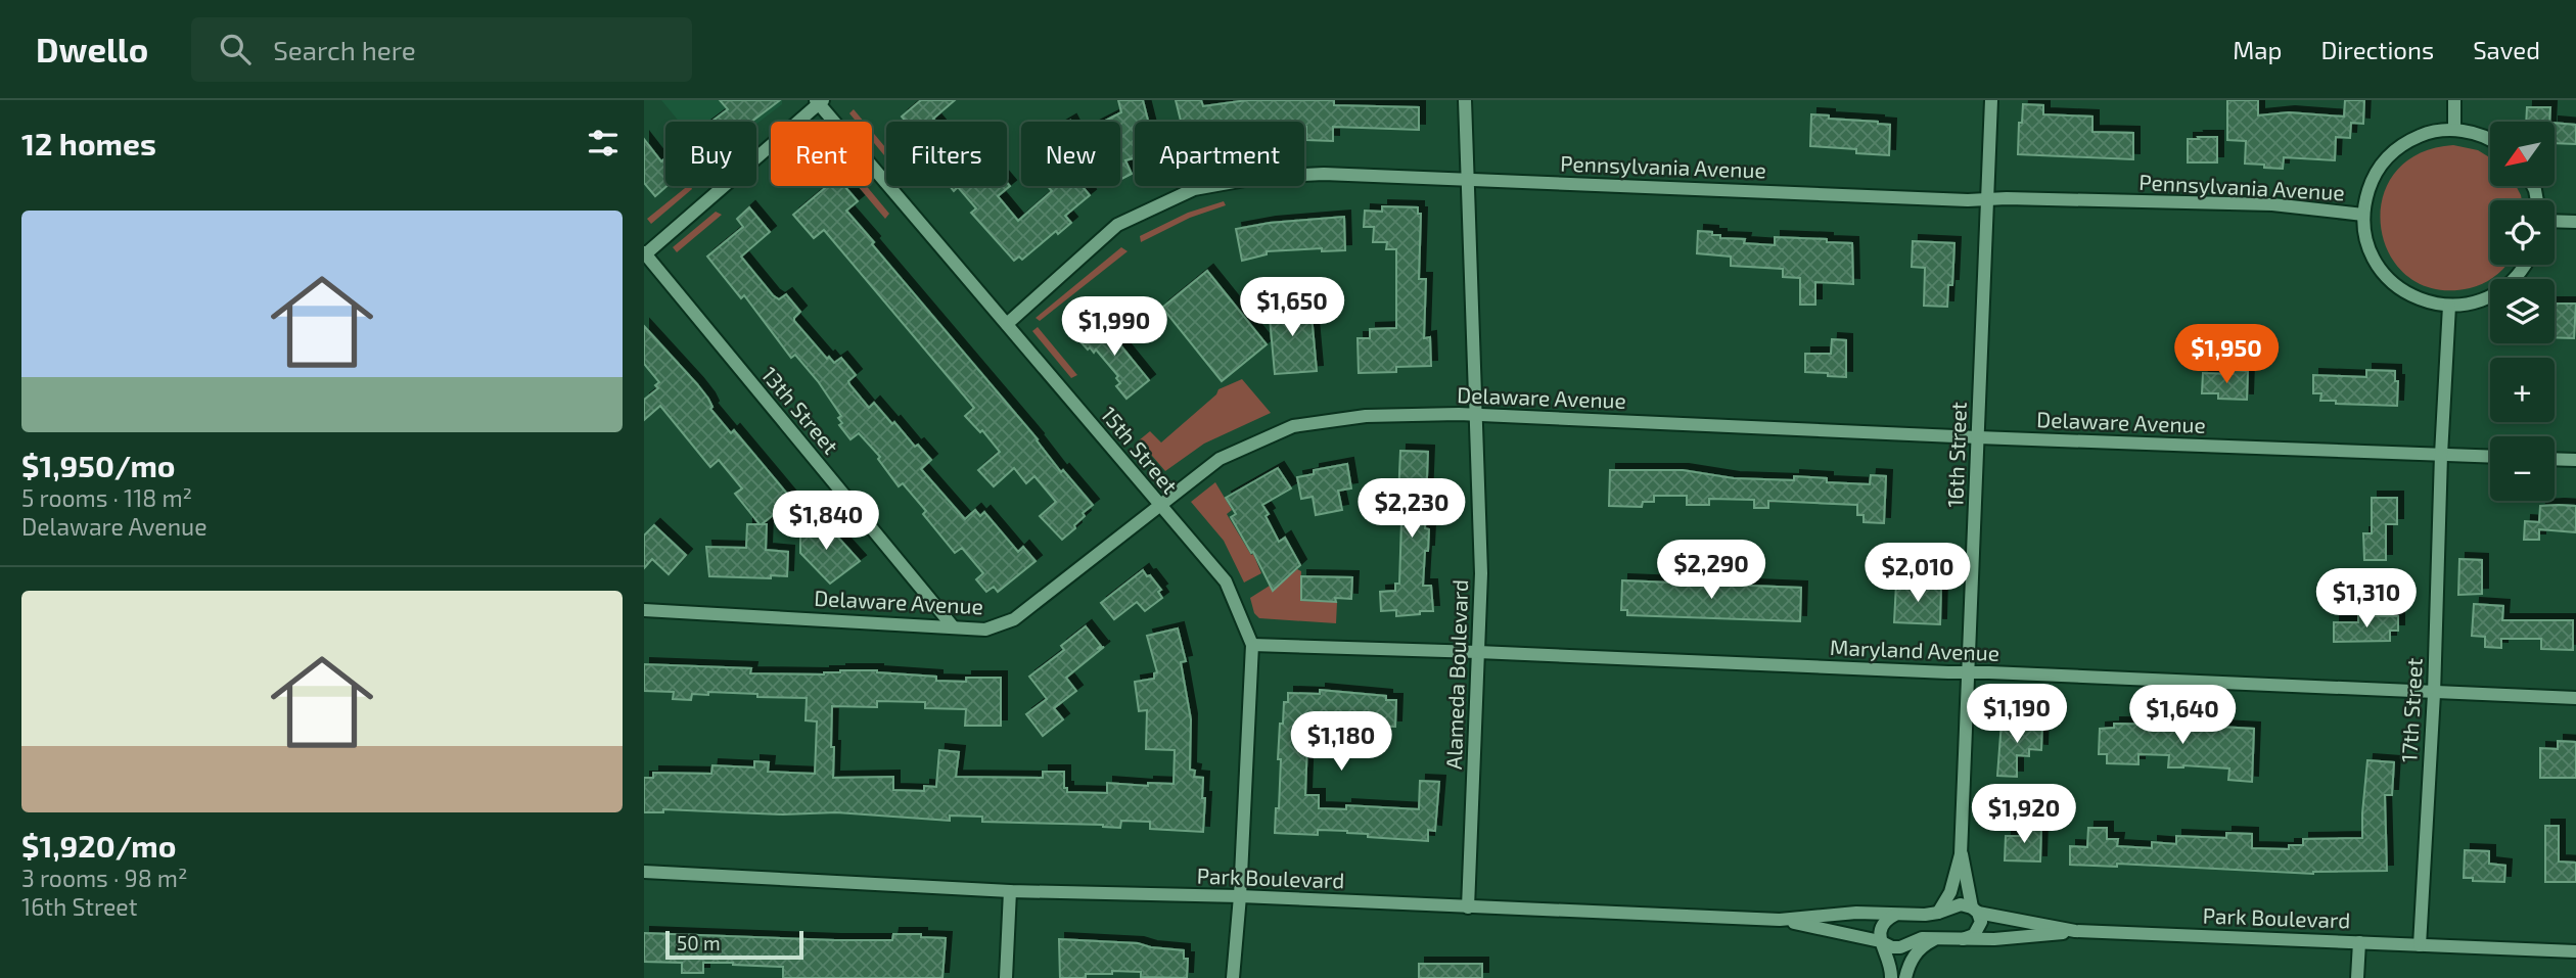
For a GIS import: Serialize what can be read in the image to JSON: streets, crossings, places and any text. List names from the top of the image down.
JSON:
{
  "streets": {
    "street": [
      "Pennsylvania Avenue",
      "Delaware Avenue",
      "13th Street",
      "15th Street",
      "16th Street",
      "Maryland Avenue",
      "Alameda Boulevard",
      "17th Street",
      "Park Boulevard"
    ]
  },
  "crossings": [
    ["Pennsylvania Avenue", "15th Street"],
    ["Pennsylvania Avenue", "16th Street"],
    ["Pennsylvania Avenue", "Alameda Boulevard"],
    ["Delaware Avenue", "13th Street"],
    ["Delaware Avenue", "15th Street"],
    ["Delaware Avenue", "16th Street"],
    ["Delaware Avenue", "Alameda Boulevard"],
    ["Delaware Avenue", "17th Street"],
    ["15th Street", "Maryland Avenue"],
    ["15th Street", "Park Boulevard"],
    ["16th Street", "Maryland Avenue"],
    ["Maryland Avenue", "Alameda Boulevard"],
    ["Maryland Avenue", "17th Street"],
    ["Alameda Boulevard", "Park Boulevard"],
    ["17th Street", "Park Boulevard"]
  ],
  "scale_bar": "50 m",
  "north": "bottom left",
  "page": {
    "header": "Dwello",
    "search": "Search here",
    "nav": ["Map", "Directions", "Saved"],
    "heading": "12 homes",
    "map_buttons": ["+", "−"],
    "chip": [
      "Buy",
      "Rent",
      "Filters",
      "New",
      "Apartment"
    ],
    "list": [
      {
        "name": "$1,950/mo",
        "note": "5 rooms · 118 m² · Delaware Avenue"
      },
      {
        "name": "$1,920/mo",
        "note": "3 rooms · 98 m² · 16th Street"
      }
    ],
    "price": [
      "$1,650",
      "$1,990",
      "$1,950",
      "$2,230",
      "$1,840",
      "$2,290",
      "$2,010",
      "$1,310",
      "$1,190",
      "$1,640",
      "$1,180",
      "$1,920"
    ],
    "scale": "50 m"
  }
}
